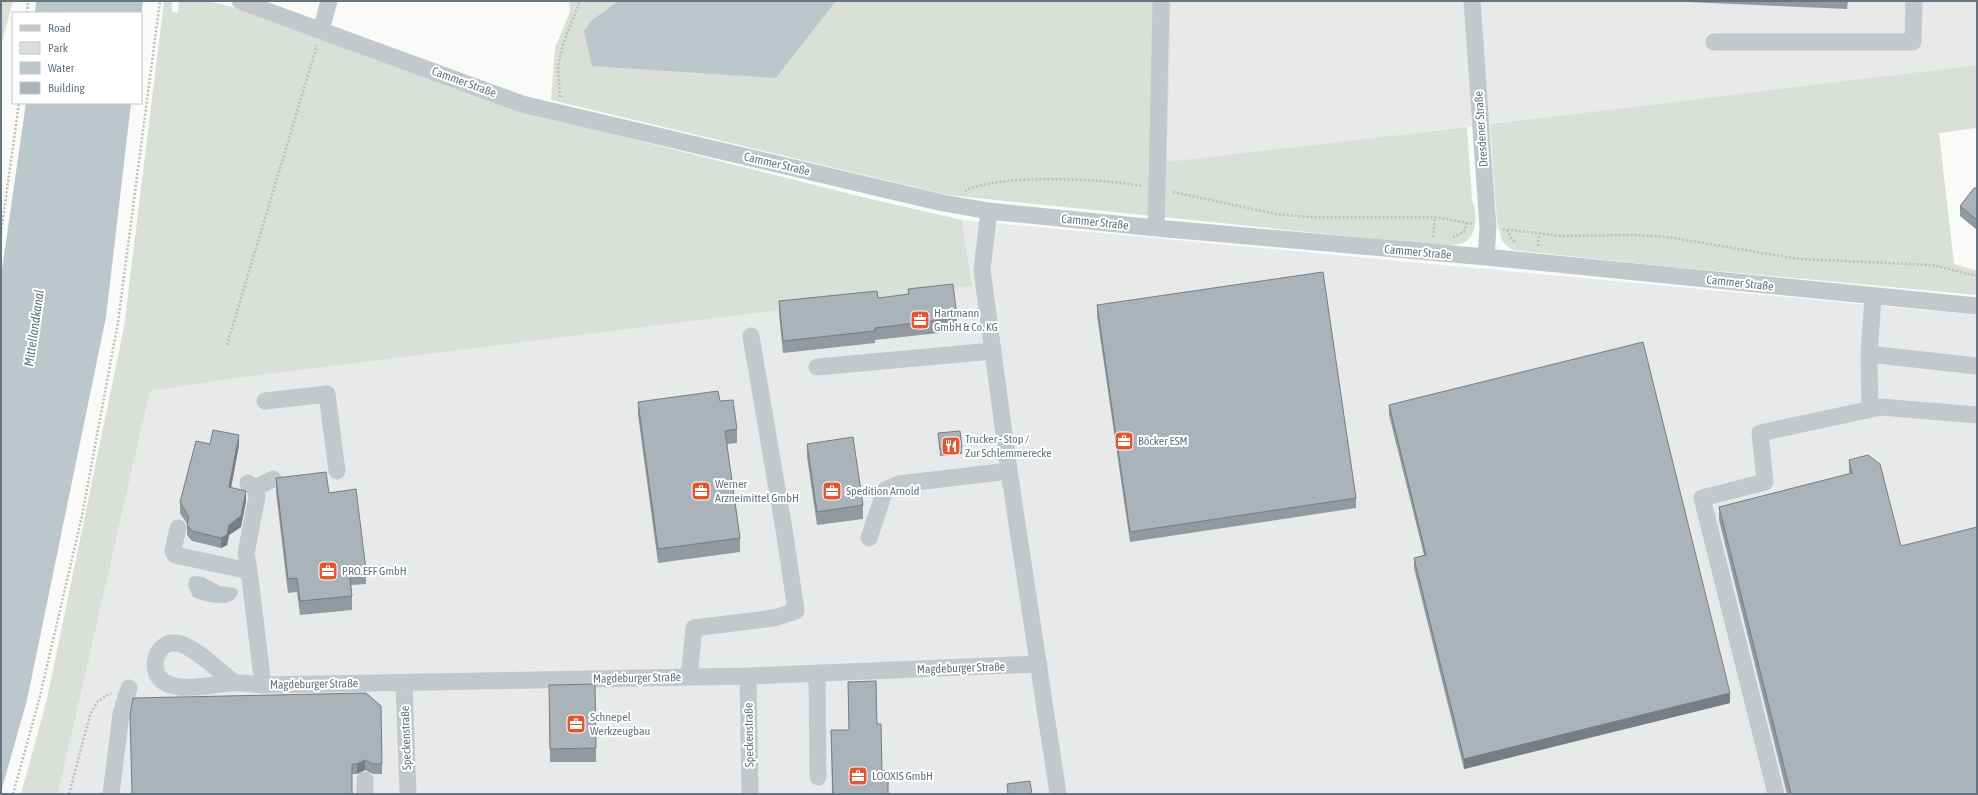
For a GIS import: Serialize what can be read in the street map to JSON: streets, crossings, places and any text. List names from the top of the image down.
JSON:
{
  "streets": {
    "street": [
      "Cammer Straße",
      "Dresdener Straße",
      "Magdeburger Straße",
      "Speckenstraße"
    ]
  },
  "crossings": [
    ["Cammer Straße", "Dresdener Straße"],
    ["Magdeburger Straße", "Speckenstraße"]
  ],
  "water": ["Mittellandkanal"],
  "places": {
    "office": [
      "Hartmann GmbH & Co. KG",
      "Böcker ESM",
      "Werner Arzneimittel GmbH",
      "Spedition Arnold",
      "PRO.EFF GmbH",
      "Schnepel Werkzeugbau",
      "LOOXIS GmbH"
    ],
    "restaurant": ["Trucker - Stop / Zur Schlemmerecke"]
  },
  "legend": [
    "Road",
    "Park",
    "Water",
    "Building"
  ]
}
